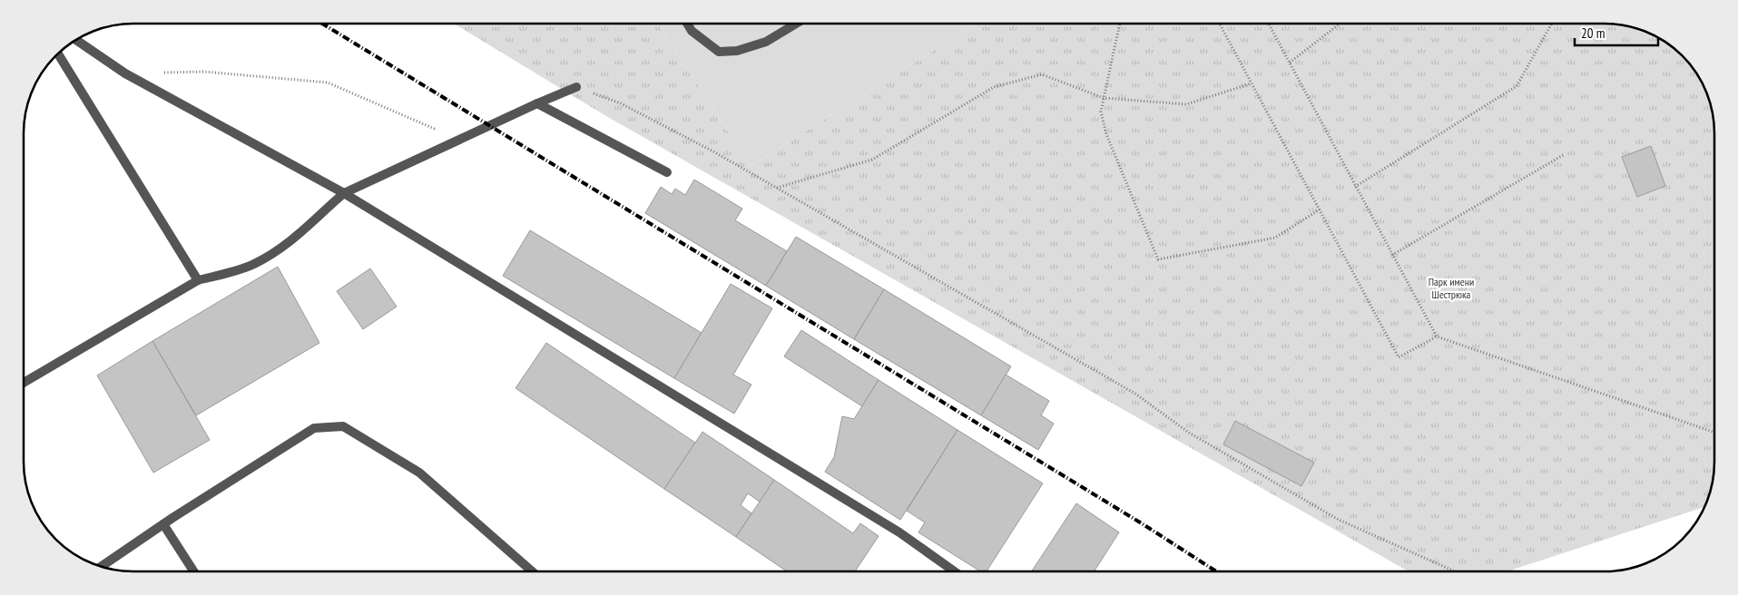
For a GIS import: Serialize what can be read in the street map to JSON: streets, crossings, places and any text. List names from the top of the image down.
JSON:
{
  "parks": ["Парк имени Шестрюка"],
  "scale_bar": "20 m"
}
